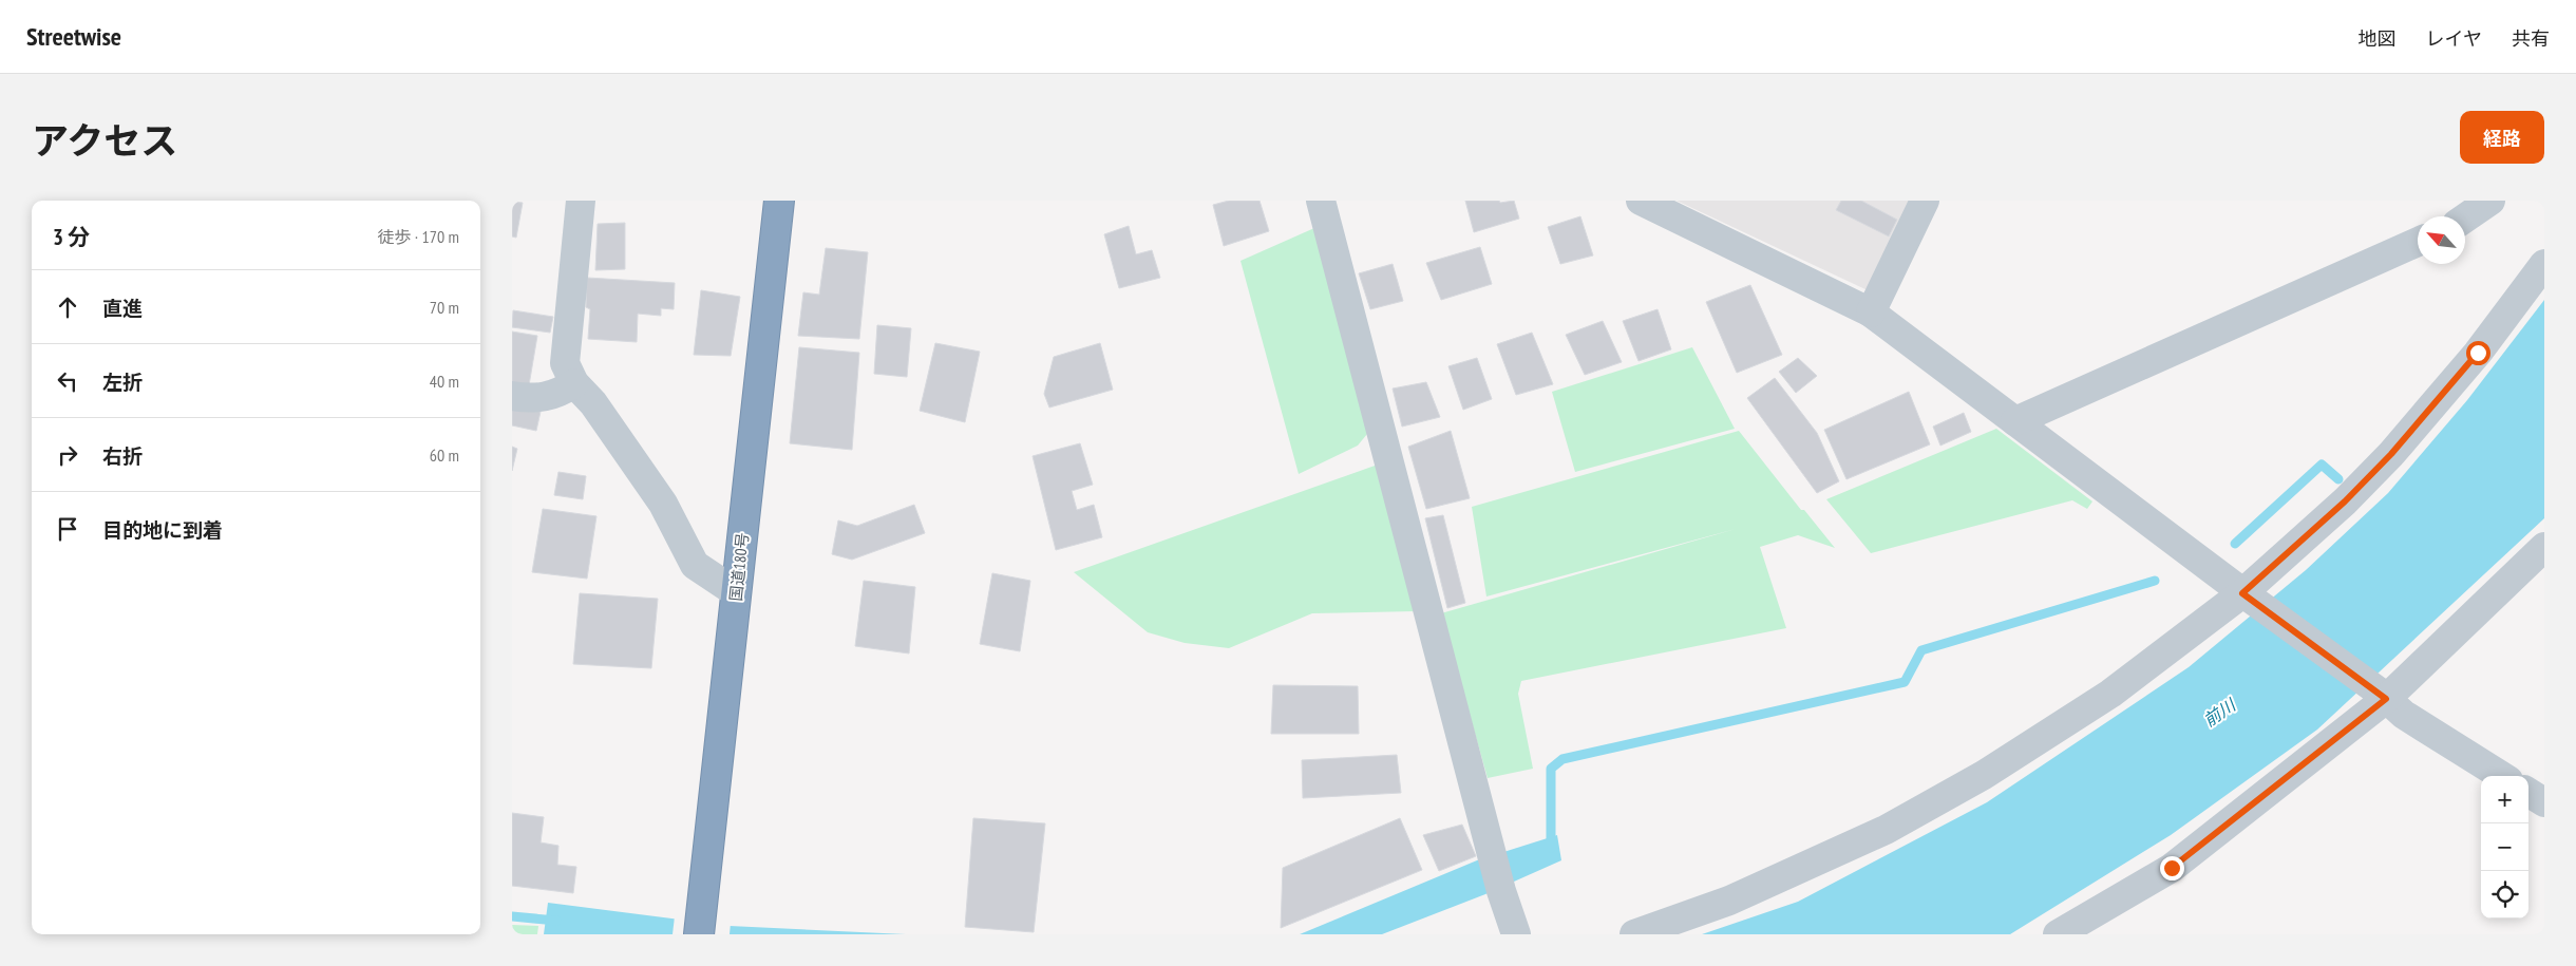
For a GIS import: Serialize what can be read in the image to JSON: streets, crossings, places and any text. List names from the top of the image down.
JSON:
{
  "streets": {
    "highway": ["国道180号"]
  },
  "water": ["前川"],
  "north": "top left",
  "page": {
    "header": "Streetwise",
    "nav": ["地図", "レイヤ", "共有"],
    "title": "アクセス",
    "buttons": "経路",
    "heading": ["3 分", "徒歩 · 170 m"],
    "list": [
      ["直進", "70 m"],
      ["左折", "40 m"],
      ["右折", "60 m"],
      "目的地に到着"
    ],
    "map_buttons": ["+", "−"]
  }
}
